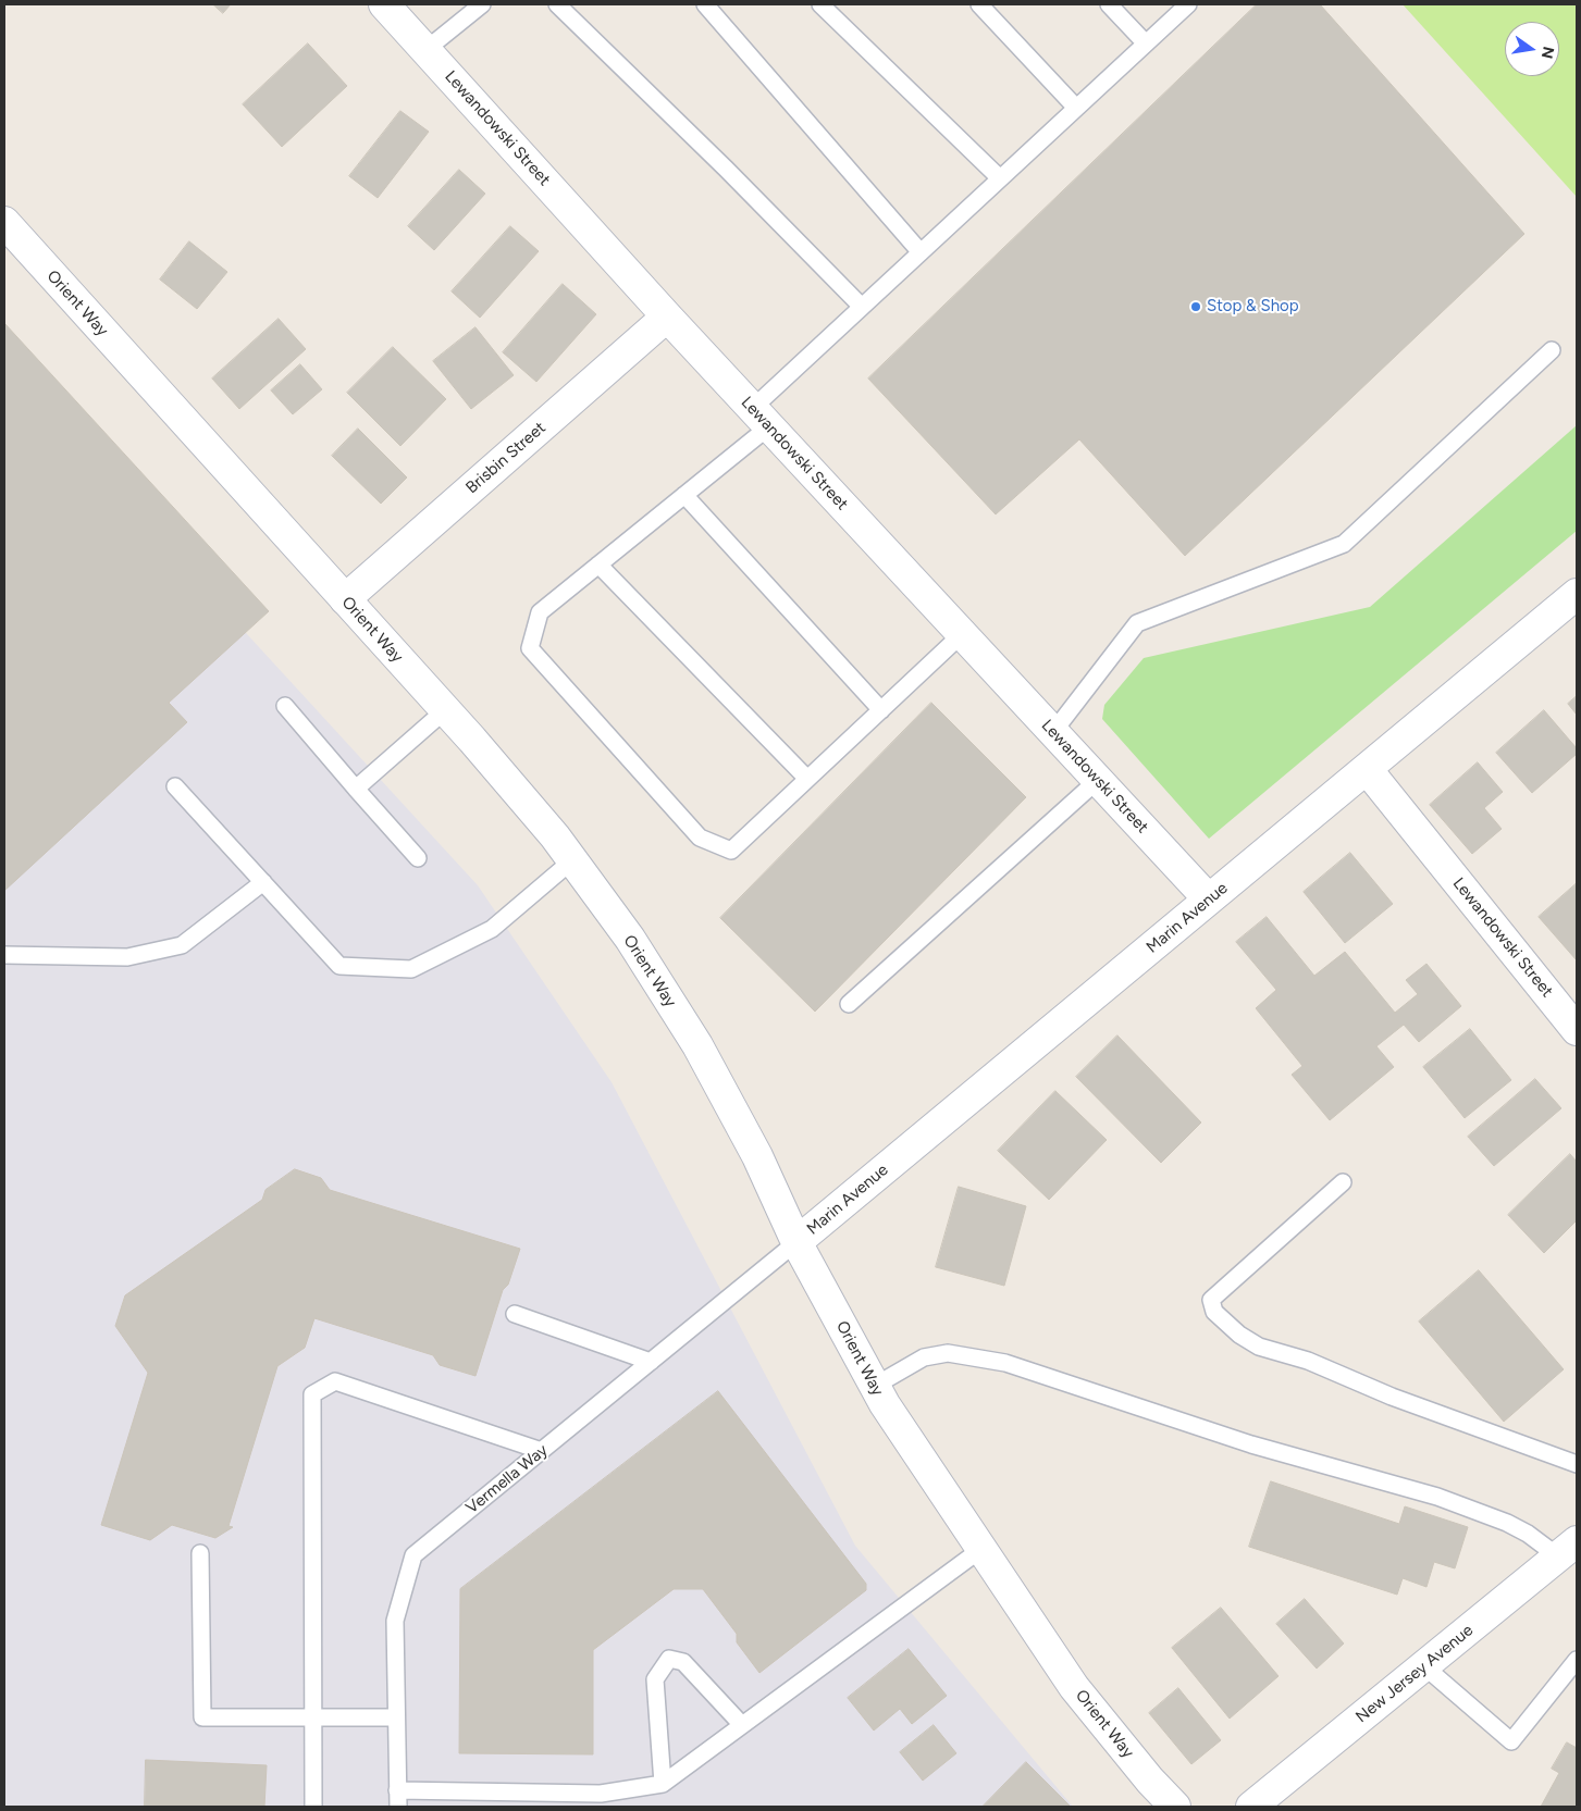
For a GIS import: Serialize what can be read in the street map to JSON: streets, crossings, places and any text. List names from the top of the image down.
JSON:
{
  "streets": {
    "street": [
      "Lewandowski Street",
      "Orient Way",
      "Brisbin Street",
      "Marin Avenue",
      "New Jersey Avenue"
    ],
    "lane": ["Vermella Way"]
  },
  "crossings": [
    ["Lewandowski Street", "Brisbin Street"],
    ["Lewandowski Street", "Marin Avenue"],
    ["Orient Way", "Brisbin Street"],
    ["Orient Way", "Marin Avenue"],
    ["Orient Way", "Vermella Way"],
    ["Marin Avenue", "Vermella Way"]
  ],
  "places": ["Stop & Shop"],
  "north": "right"
}
